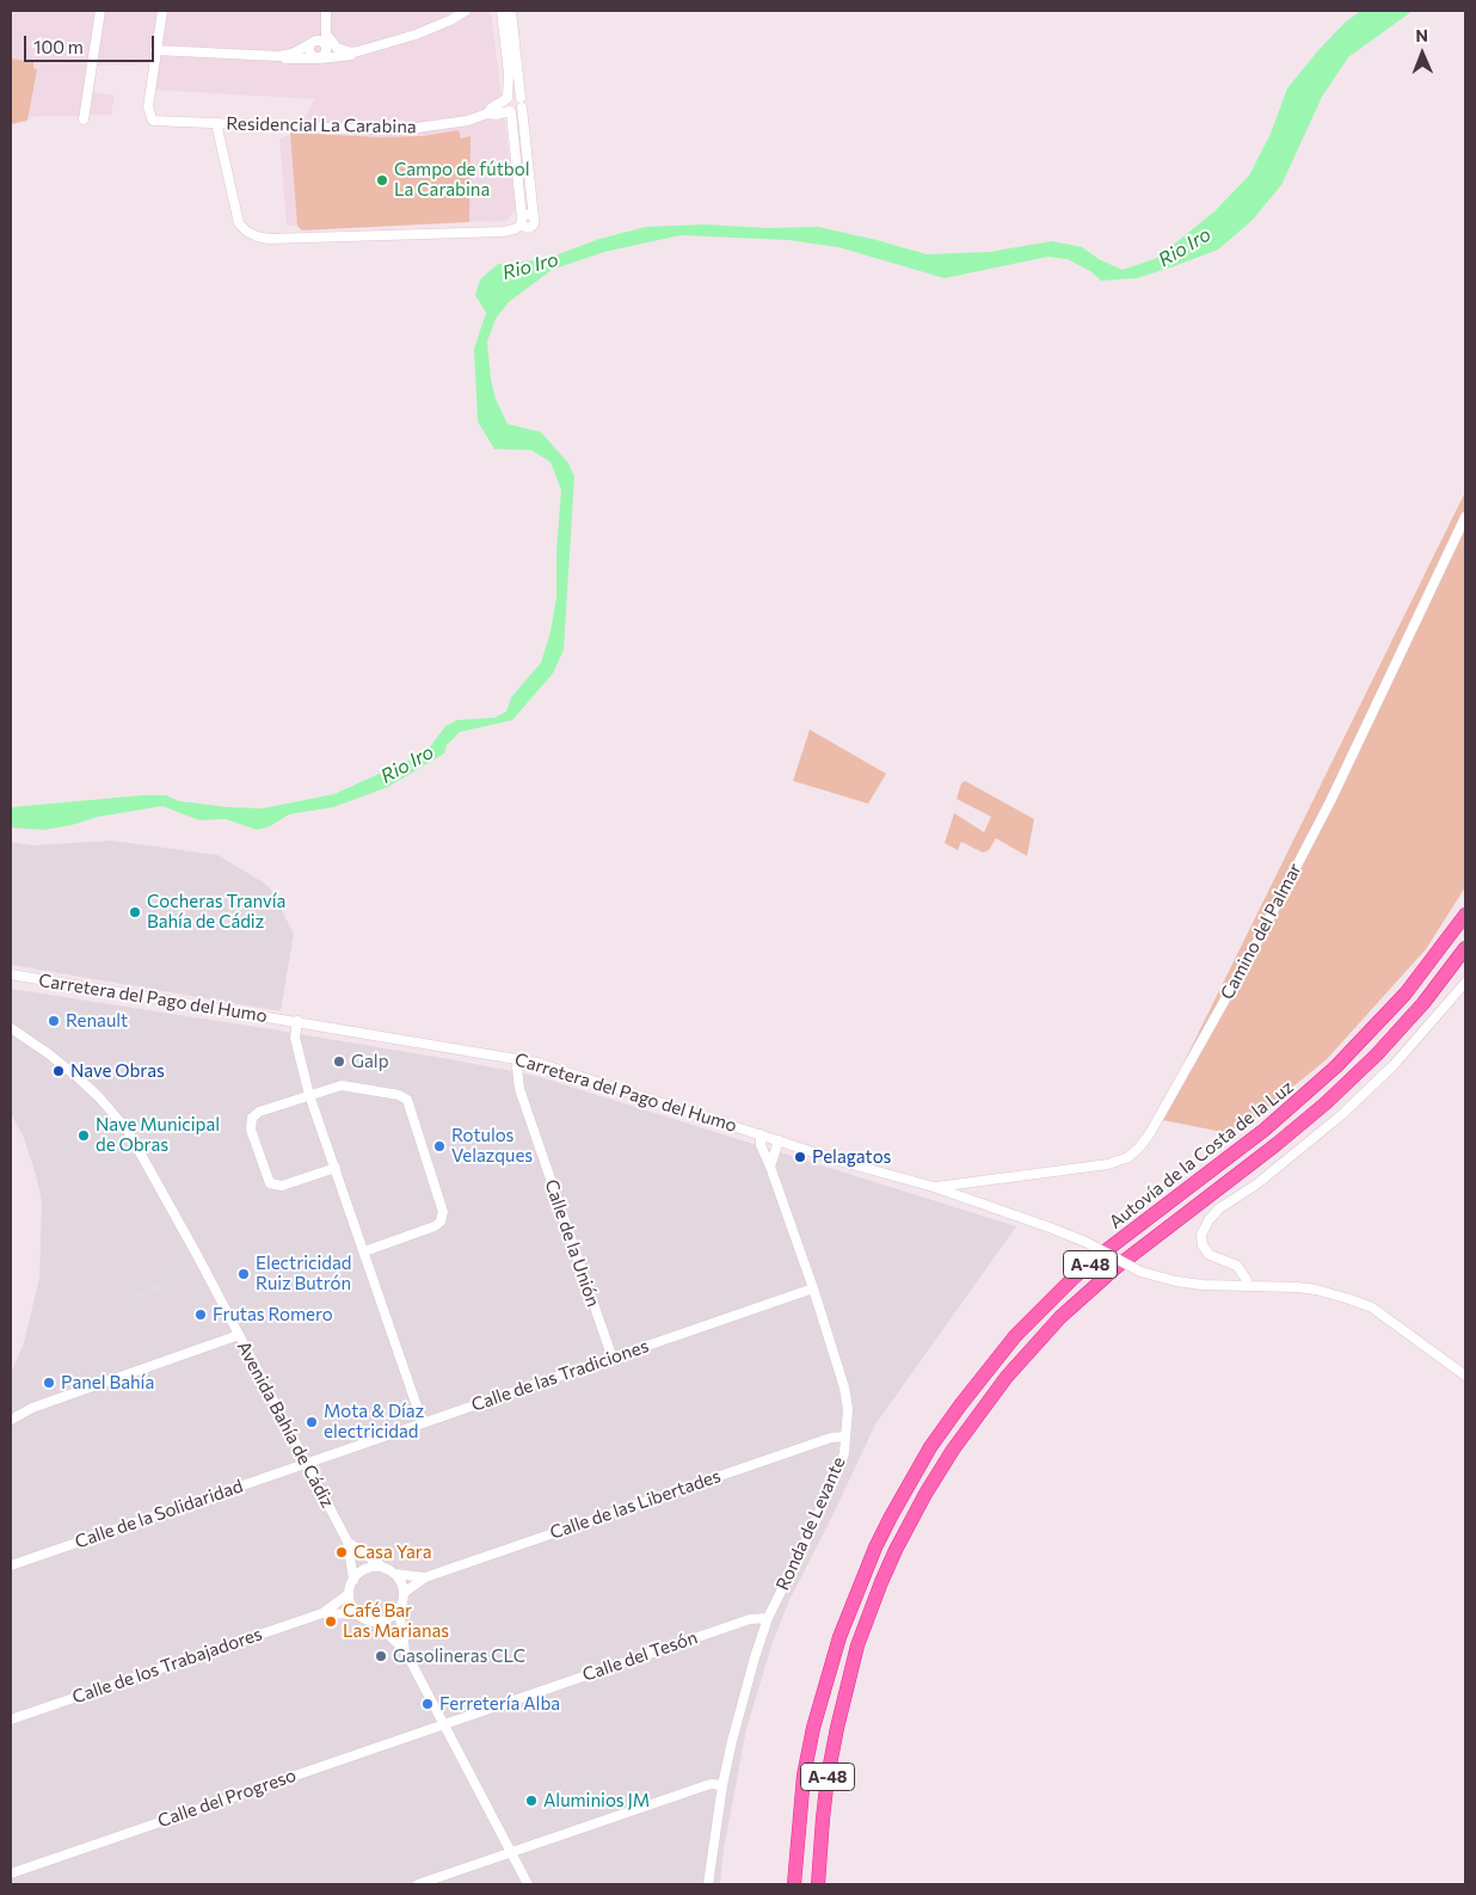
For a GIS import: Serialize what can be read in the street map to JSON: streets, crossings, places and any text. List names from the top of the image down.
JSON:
{
  "streets": {
    "highway": ["Autovía de la Costa de la Luz", "A-48"],
    "street": [
      "Residencial La Carabina",
      "Camino del Palmar",
      "Carretera del Pago del Humo",
      "Calle de la Unión",
      "Calle de las Tradiciones",
      "Avenida Bahía de Cádiz",
      "Calle de las Libertades",
      "Calle de la Solidaridad",
      "Ronda de Levante",
      "Calle del Tesón",
      "Calle de los Trabajadores",
      "Calle del Progreso"
    ]
  },
  "crossings": [
    ["Camino del Palmar", "Carretera del Pago del Humo"],
    ["Carretera del Pago del Humo", "Calle de la Unión"],
    ["Calle de la Unión", "Calle de las Tradiciones"],
    ["Calle de las Tradiciones", "Avenida Bahía de Cádiz"],
    ["Calle de las Tradiciones", "Calle de la Solidaridad"],
    ["Calle de las Tradiciones", "Ronda de Levante"],
    ["Avenida Bahía de Cádiz", "Calle de las Libertades"],
    ["Avenida Bahía de Cádiz", "Calle de la Solidaridad"],
    ["Avenida Bahía de Cádiz", "Calle de los Trabajadores"],
    ["Calle de las Libertades", "Ronda de Levante"],
    ["Calle de las Libertades", "Calle de los Trabajadores"],
    ["Ronda de Levante", "Calle del Tesón"],
    ["Calle del Tesón", "Calle del Progreso"]
  ],
  "water": ["Rio Iro"],
  "places": [
    "Campo de fútbol La Carabina",
    "Cocheras Tranvía Bahía de Cádiz",
    "Renault",
    "Galp",
    "Nave Obras",
    "Nave Municipal de Obras",
    "Rotulos Velazques",
    "Pelagatos",
    "Electricidad Ruiz Butrón",
    "Frutas Romero",
    "Panel Bahía",
    "Mota & Díaz electricidad",
    "Casa Yara",
    "Café Bar Las Marianas",
    "Gasolineras CLC",
    "Ferretería Alba",
    "Aluminios JM"
  ],
  "scale_bar": "100 m",
  "north": "top"
}
